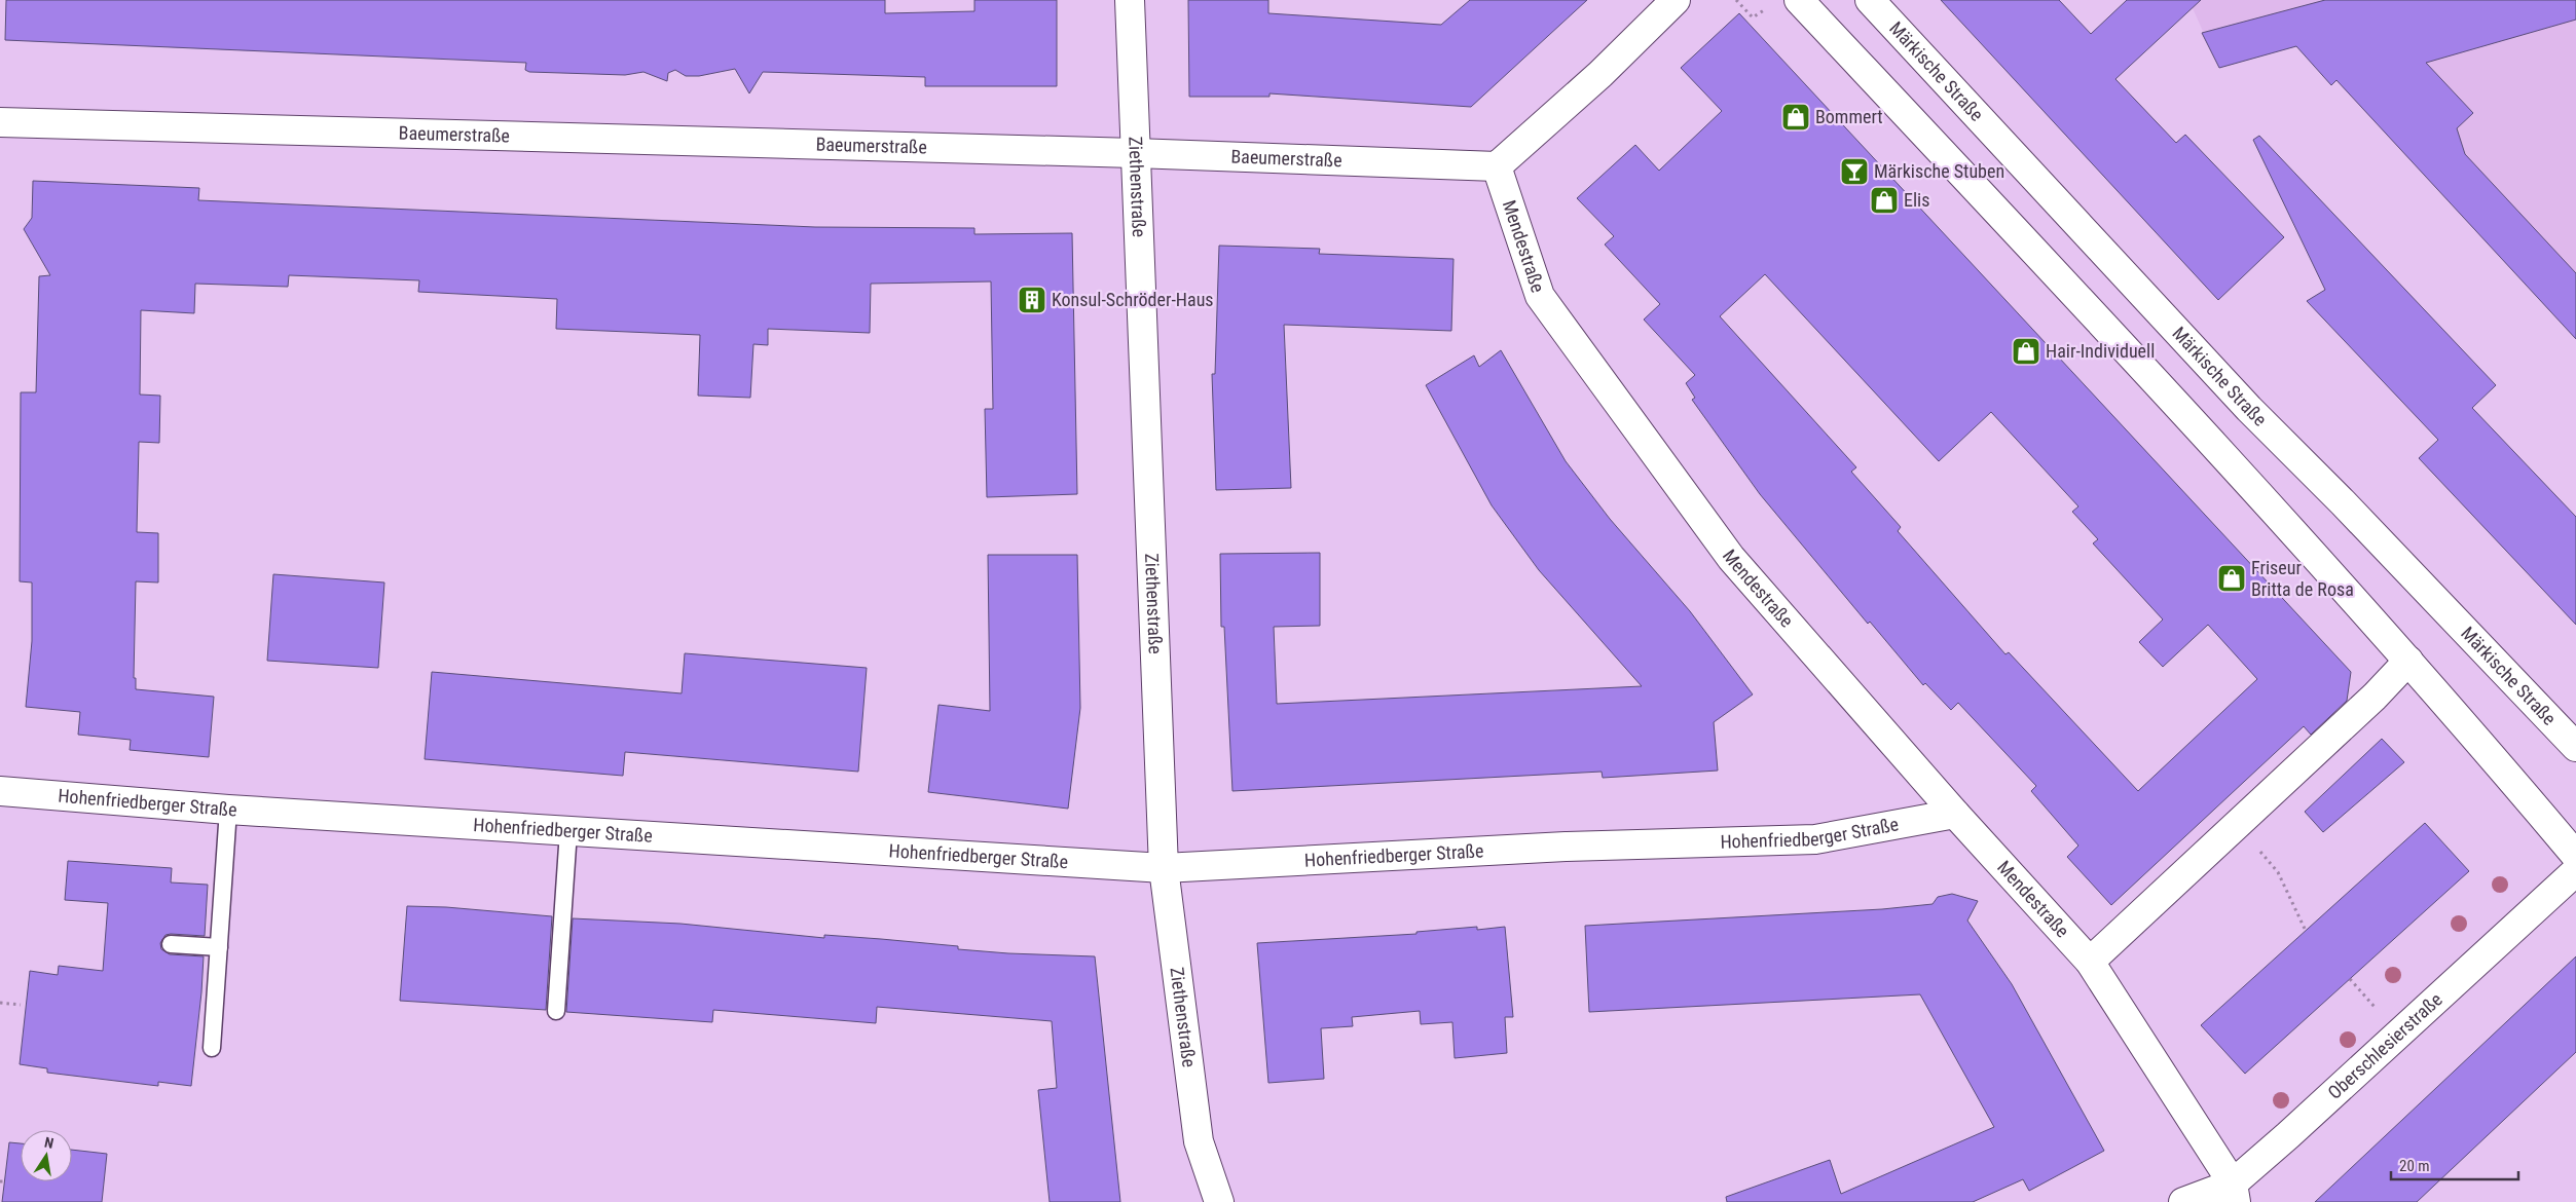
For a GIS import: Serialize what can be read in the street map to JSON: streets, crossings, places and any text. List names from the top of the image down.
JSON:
{
  "streets": {
    "street": [
      "Märkische Straße",
      "Baeumerstraße",
      "Ziethenstraße",
      "Mendestraße",
      "Hohenfriedberger Straße",
      "Oberschlesierstraße"
    ]
  },
  "crossings": [
    ["Baeumerstraße", "Ziethenstraße"],
    ["Baeumerstraße", "Mendestraße"],
    ["Ziethenstraße", "Hohenfriedberger Straße"],
    ["Mendestraße", "Hohenfriedberger Straße"],
    ["Mendestraße", "Oberschlesierstraße"]
  ],
  "places": {
    "shop": [
      "Bommert",
      "Elis",
      "Hair-Individuell",
      "Friseur Britta de Rosa"
    ],
    "bar": ["Märkische Stuben"],
    "building": ["Konsul-Schröder-Haus"]
  },
  "scale_bar": "20 m",
  "north": "top"
}
